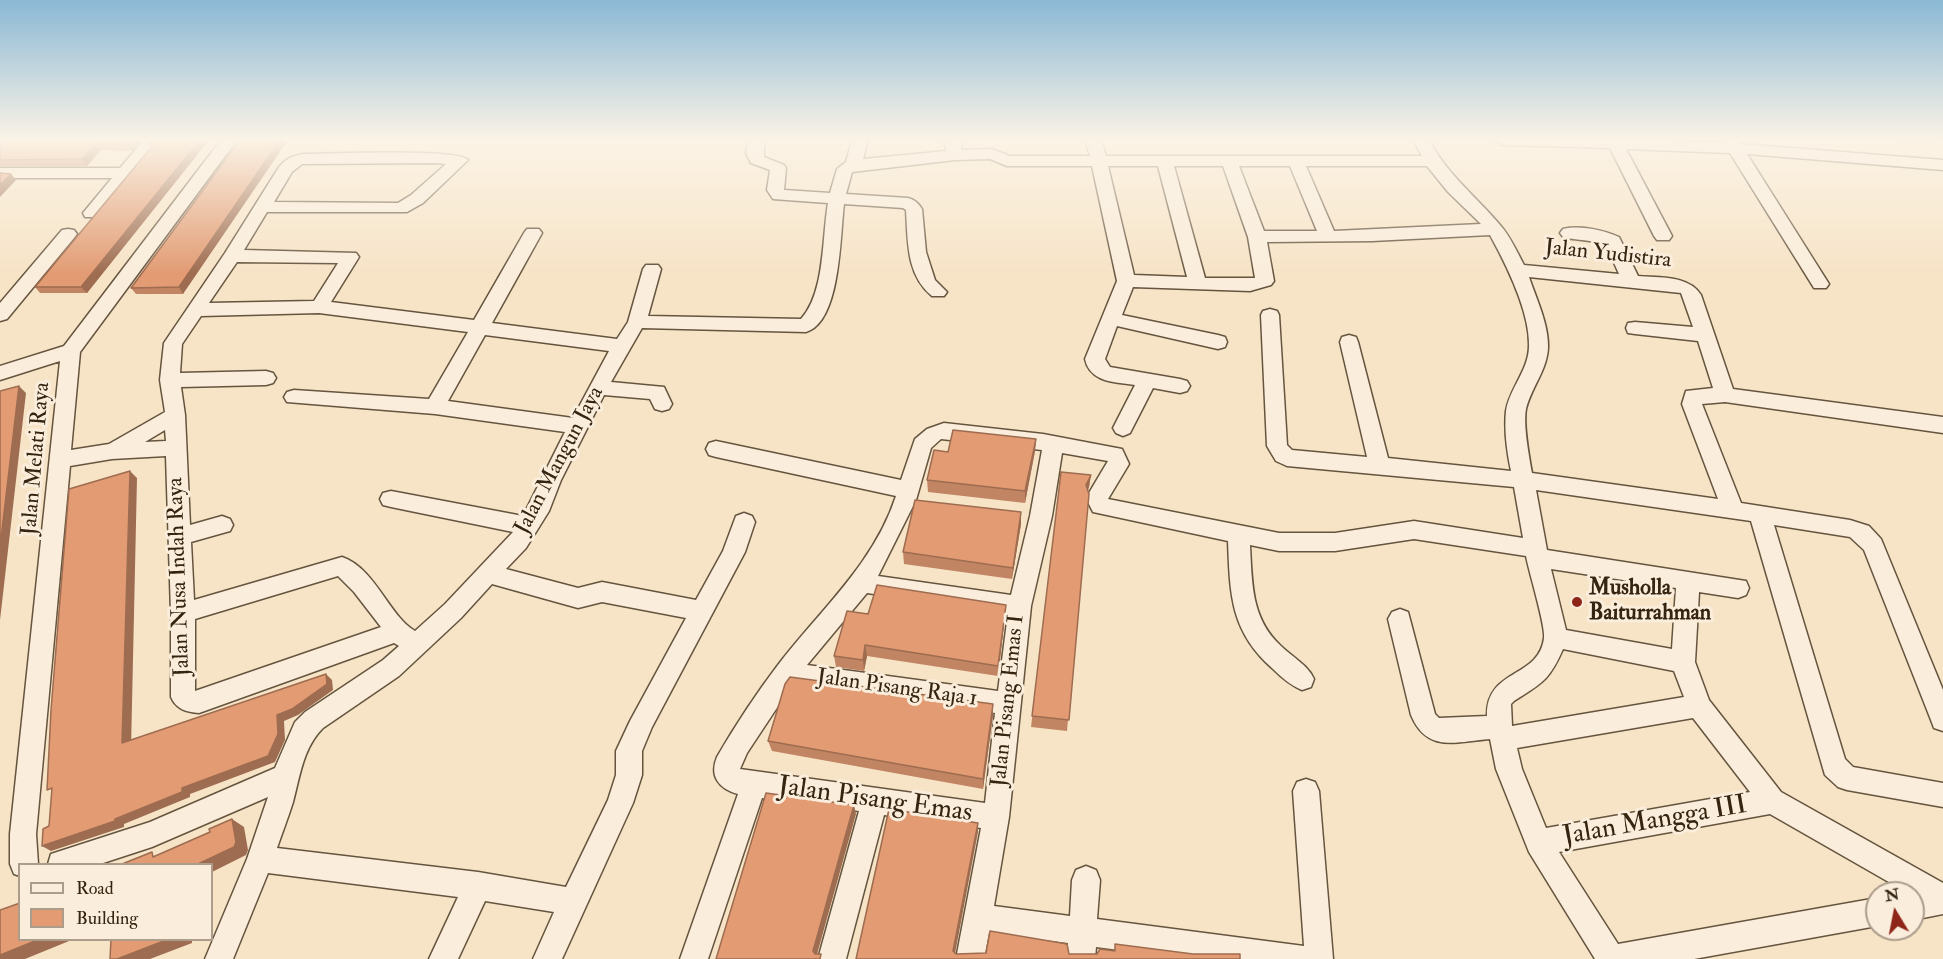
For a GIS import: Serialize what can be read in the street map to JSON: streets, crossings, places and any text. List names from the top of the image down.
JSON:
{
  "streets": {
    "street": [
      "Jalan Yudistira",
      "Jalan Melati Raya",
      "Jalan Mangun Jaya",
      "Jalan Nusa Indah Raya",
      "Jalan Pisang Raja 1",
      "Jalan Pisang Emas I",
      "Jalan Pisang Emas",
      "Jalan Mangga III"
    ]
  },
  "crossings": [
    ["Jalan Mangun Jaya", "Jalan Nusa Indah Raya"],
    ["Jalan Pisang Raja 1", "Jalan Pisang Emas I"],
    ["Jalan Pisang Raja 1", "Jalan Pisang Emas"],
    ["Jalan Pisang Emas I", "Jalan Pisang Emas"]
  ],
  "places": ["Musholla Baiturrahman"],
  "legend": ["Road", "Building"],
  "north": "top"
}
